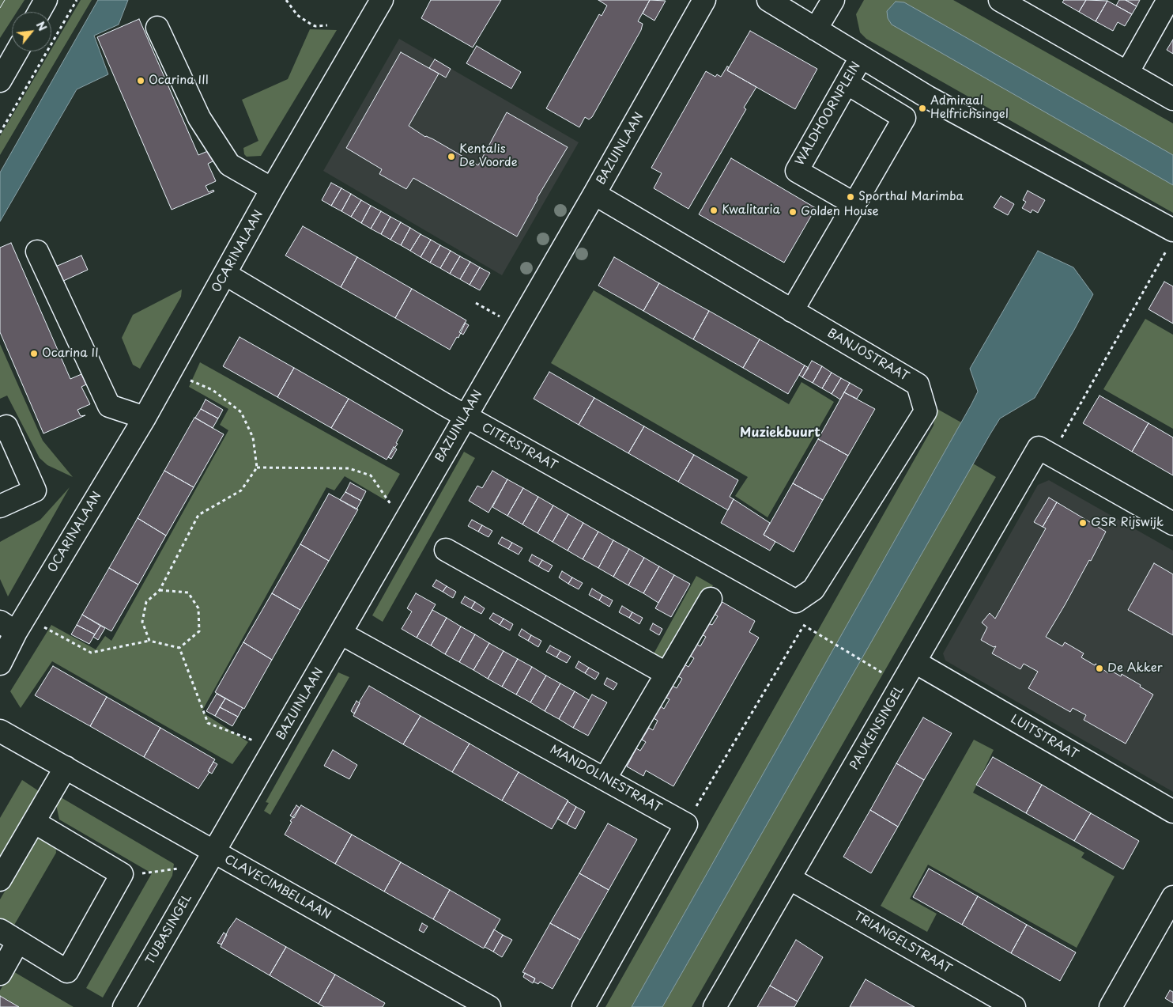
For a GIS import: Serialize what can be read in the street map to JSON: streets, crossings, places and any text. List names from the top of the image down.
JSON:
{
  "streets": {
    "street": [
      "WALDHOORNPLEIN",
      "BAZUINLAAN",
      "OCARINALAAN",
      "BANJOSTRAAT",
      "CITERSTRAAT",
      "PAUKENSINGEL",
      "LUITSTRAAT",
      "MANDOLINESTRAAT",
      "CLAVECIMBELLAAN",
      "TUBASINGEL",
      "TRIANGELSTRAAT"
    ]
  },
  "crossings": [
    ["BAZUINLAAN", "BANJOSTRAAT"],
    ["BAZUINLAAN", "CITERSTRAAT"],
    ["BAZUINLAAN", "MANDOLINESTRAAT"],
    ["BAZUINLAAN", "CLAVECIMBELLAAN"],
    ["BAZUINLAAN", "TUBASINGEL"],
    ["OCARINALAAN", "CITERSTRAAT"],
    ["BANJOSTRAAT", "CITERSTRAAT"],
    ["PAUKENSINGEL", "LUITSTRAAT"],
    ["PAUKENSINGEL", "TRIANGELSTRAAT"],
    ["CLAVECIMBELLAAN", "TUBASINGEL"]
  ],
  "districts": ["Muziekbuurt"],
  "places": [
    "Ocarina III",
    "Admiraal Helfrichsingel",
    "Kentalis De Voorde",
    "Sporthal Marimba",
    "Kwalitaria",
    "Golden House",
    "Ocarina II",
    "GSR Rijswijk",
    "De Akker"
  ],
  "north": "top right"
}
